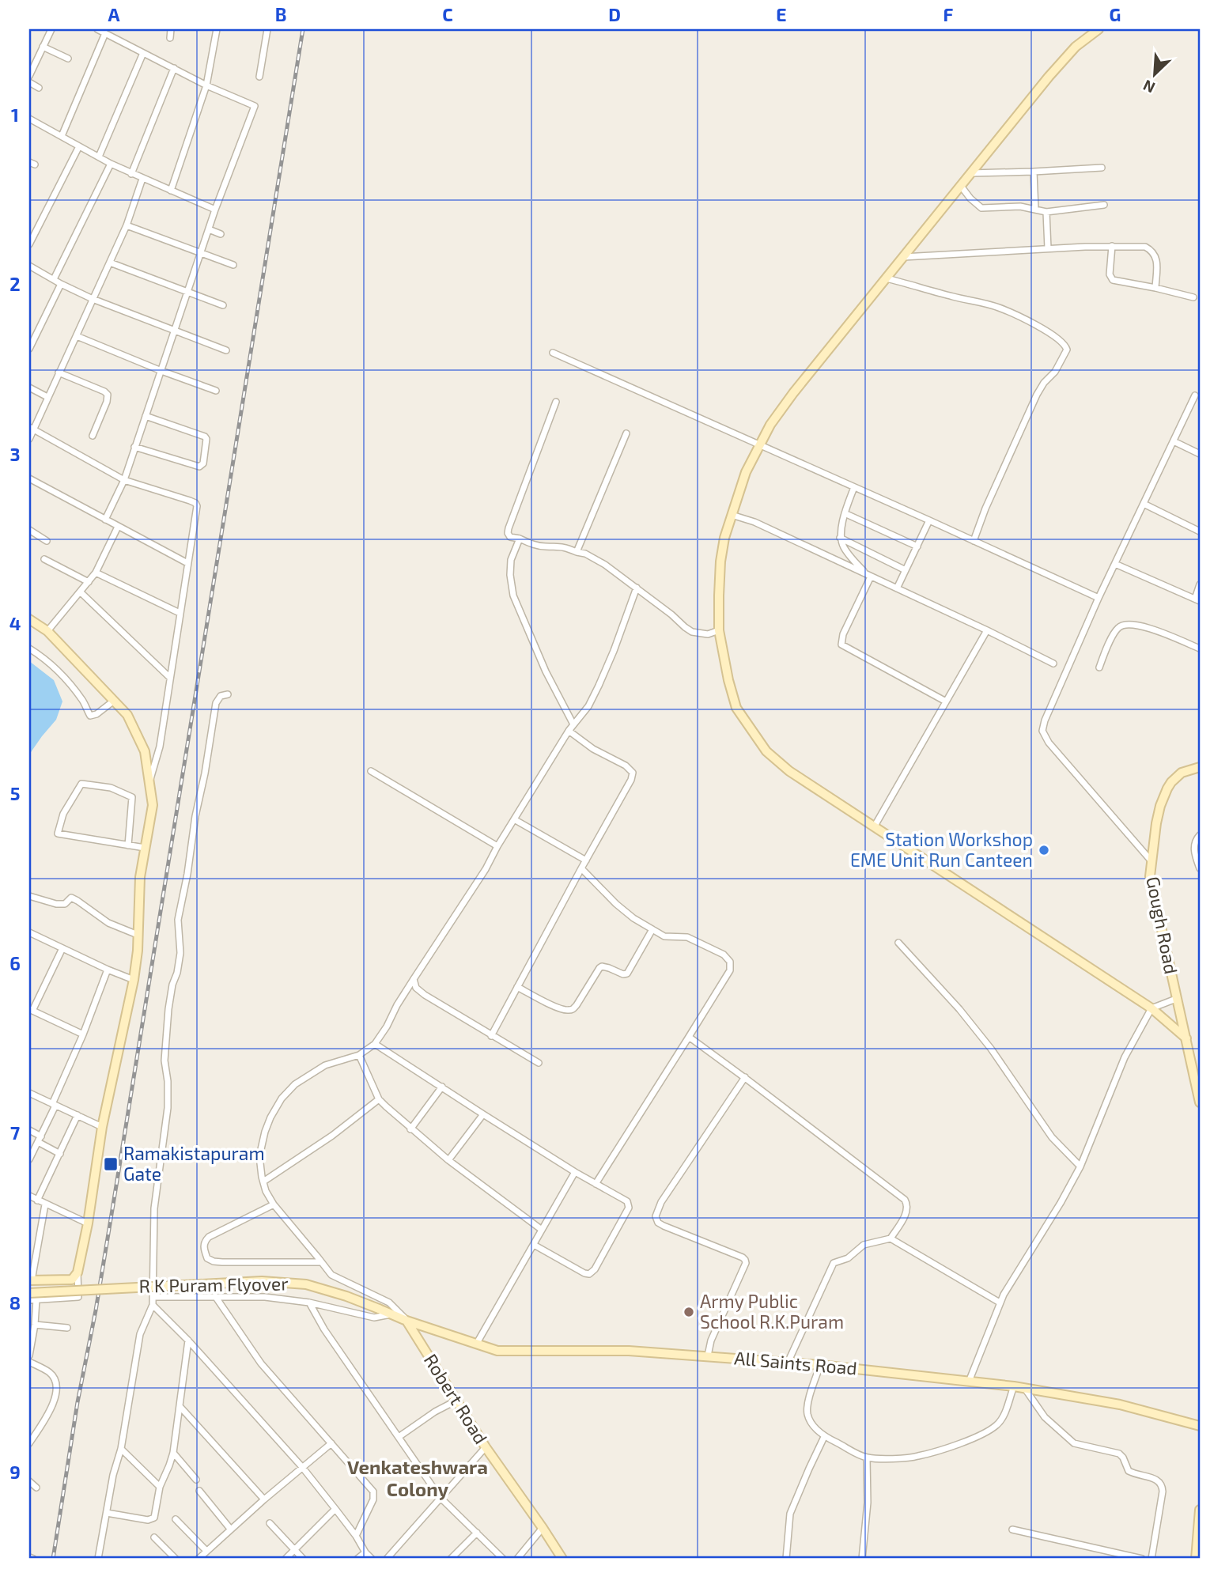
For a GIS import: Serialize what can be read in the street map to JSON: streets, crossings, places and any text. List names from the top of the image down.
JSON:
{
  "streets": {
    "street": [
      "Gough Road",
      "R K Puram Flyover",
      "All Saints Road",
      "Robert Road"
    ]
  },
  "crossings": [
    ["R K Puram Flyover", "All Saints Road"],
    ["All Saints Road", "Robert Road"]
  ],
  "districts": ["Venkateshwara Colony"],
  "places": {
    "other": ["Station Workshop EME Unit Run Canteen", "Army Public School R.K.Puram"],
    "transit": ["Ramakistapuram Gate"]
  },
  "north": "bottom left",
  "grid": {
    "columns": [
      "A",
      "B",
      "C",
      "D",
      "E",
      "F",
      "G"
    ],
    "rows": [
      "1",
      "2",
      "3",
      "4",
      "5",
      "6",
      "7",
      "8",
      "9"
    ]
  }
}
